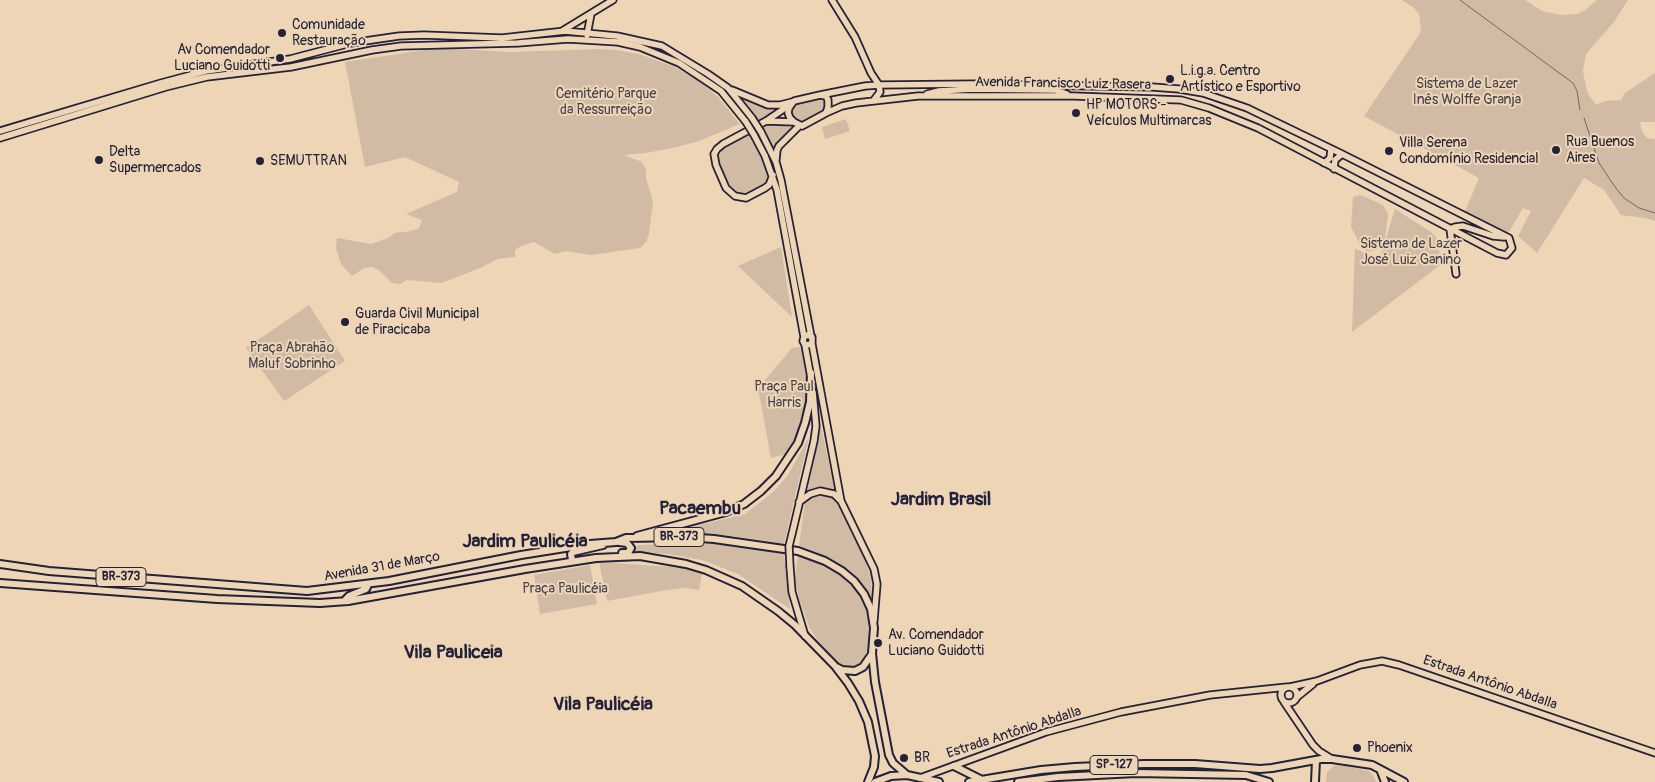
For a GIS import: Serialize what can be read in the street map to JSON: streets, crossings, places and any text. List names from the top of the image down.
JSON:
{
  "streets": {
    "main road": ["BR-373", "Avenida 31 de Março", "SP-127"],
    "street": ["Avenida Francisco Luiz Rasera", "Estrada Antônio Abdalla"]
  },
  "crossings": [
    ["BR-373", "Avenida 31 de Março"]
  ],
  "districts": [
    "Jardim Brasil",
    "Pacaembu",
    "Jardim Paulicéia",
    "Vila Pauliceia",
    "Vila Paulicéia"
  ],
  "parks": [
    "Sistema de Lazer Inês Wolffe Granja",
    "Cemitério Parque da Ressurreição",
    "Sistema de Lazer José Luiz Ganino",
    "Praça Abrahão Maluf Sobrinho",
    "Praça Paul Harris",
    "Praça Paulicéia"
  ],
  "places": [
    "Comunidade Restauração",
    "Av Comendador Luciano Guidotti",
    "L.i.g.a. Centro Artístico e Esportivo",
    "HP MOTORS - Veículos Multimarcas",
    "Rua Buenos Aires",
    "Villa Serena Condomínio Residencial",
    "Delta Supermercados",
    "SEMUTTRAN",
    "Guarda Civil Municipal de Piracicaba",
    "Av. Comendador Luciano Guidotti",
    "Phoenix",
    "BR"
  ]
}
